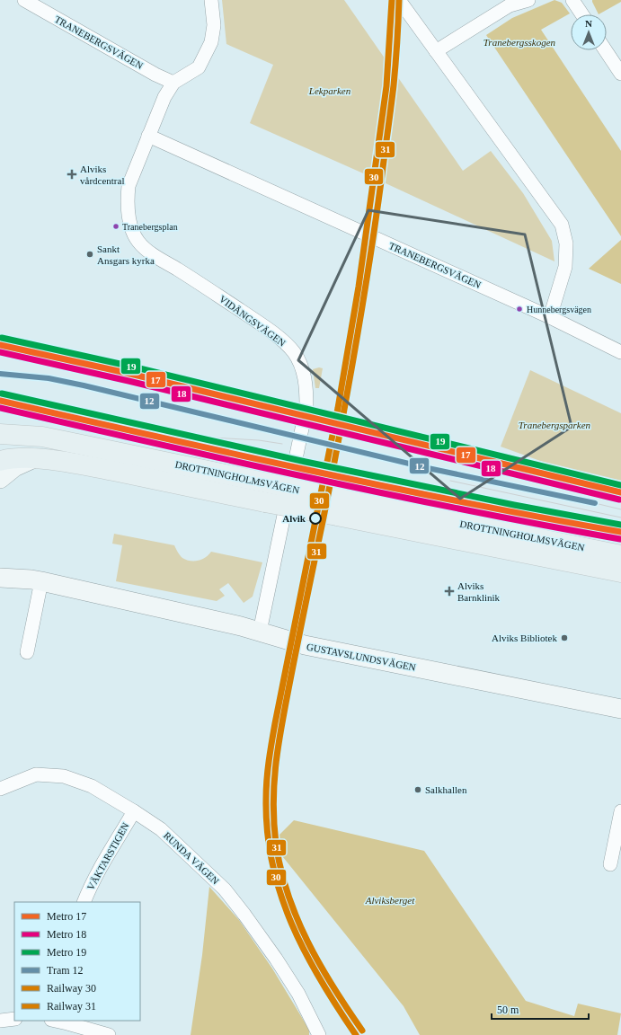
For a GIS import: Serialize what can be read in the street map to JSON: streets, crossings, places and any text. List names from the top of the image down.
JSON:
{
  "streets": {
    "main road": ["DROTTNINGHOLMSVÄGEN"],
    "street": [
      "TRANEBERGSVÄGEN",
      "VIDÄNGSVÄGEN",
      "GUSTAVSLUNDSVÄGEN",
      "VÄKTARSTIGEN",
      "RUNDA VÄGEN"
    ]
  },
  "crossings": [
    ["TRANEBERGSVÄGEN", "VIDÄNGSVÄGEN"],
    ["VIDÄNGSVÄGEN", "GUSTAVSLUNDSVÄGEN"],
    ["VÄKTARSTIGEN", "RUNDA VÄGEN"]
  ],
  "parks": [
    "Tranebergsskogen",
    "Lekparken",
    "Tranebergsparken",
    "Alviksberget"
  ],
  "places": {
    "health": ["Alviks vårdcentral", "Alviks Barnklinik"],
    "other": [
      "Tranebergsplan",
      "Sankt Ansgars kyrka",
      "Hunnebergsvägen",
      "Alvik",
      "Alviks Bibliotek",
      "Salkhallen"
    ]
  },
  "lines": [
    "rail line 30",
    "rail line 31",
    "metro line 19",
    "metro line 17",
    "metro line 18",
    "tram line 12"
  ],
  "legend": [
    "Metro 17",
    "Metro 18",
    "Metro 19",
    "Tram 12",
    "Railway 30",
    "Railway 31"
  ],
  "scale_bar": "50 m",
  "north": "top"
}
